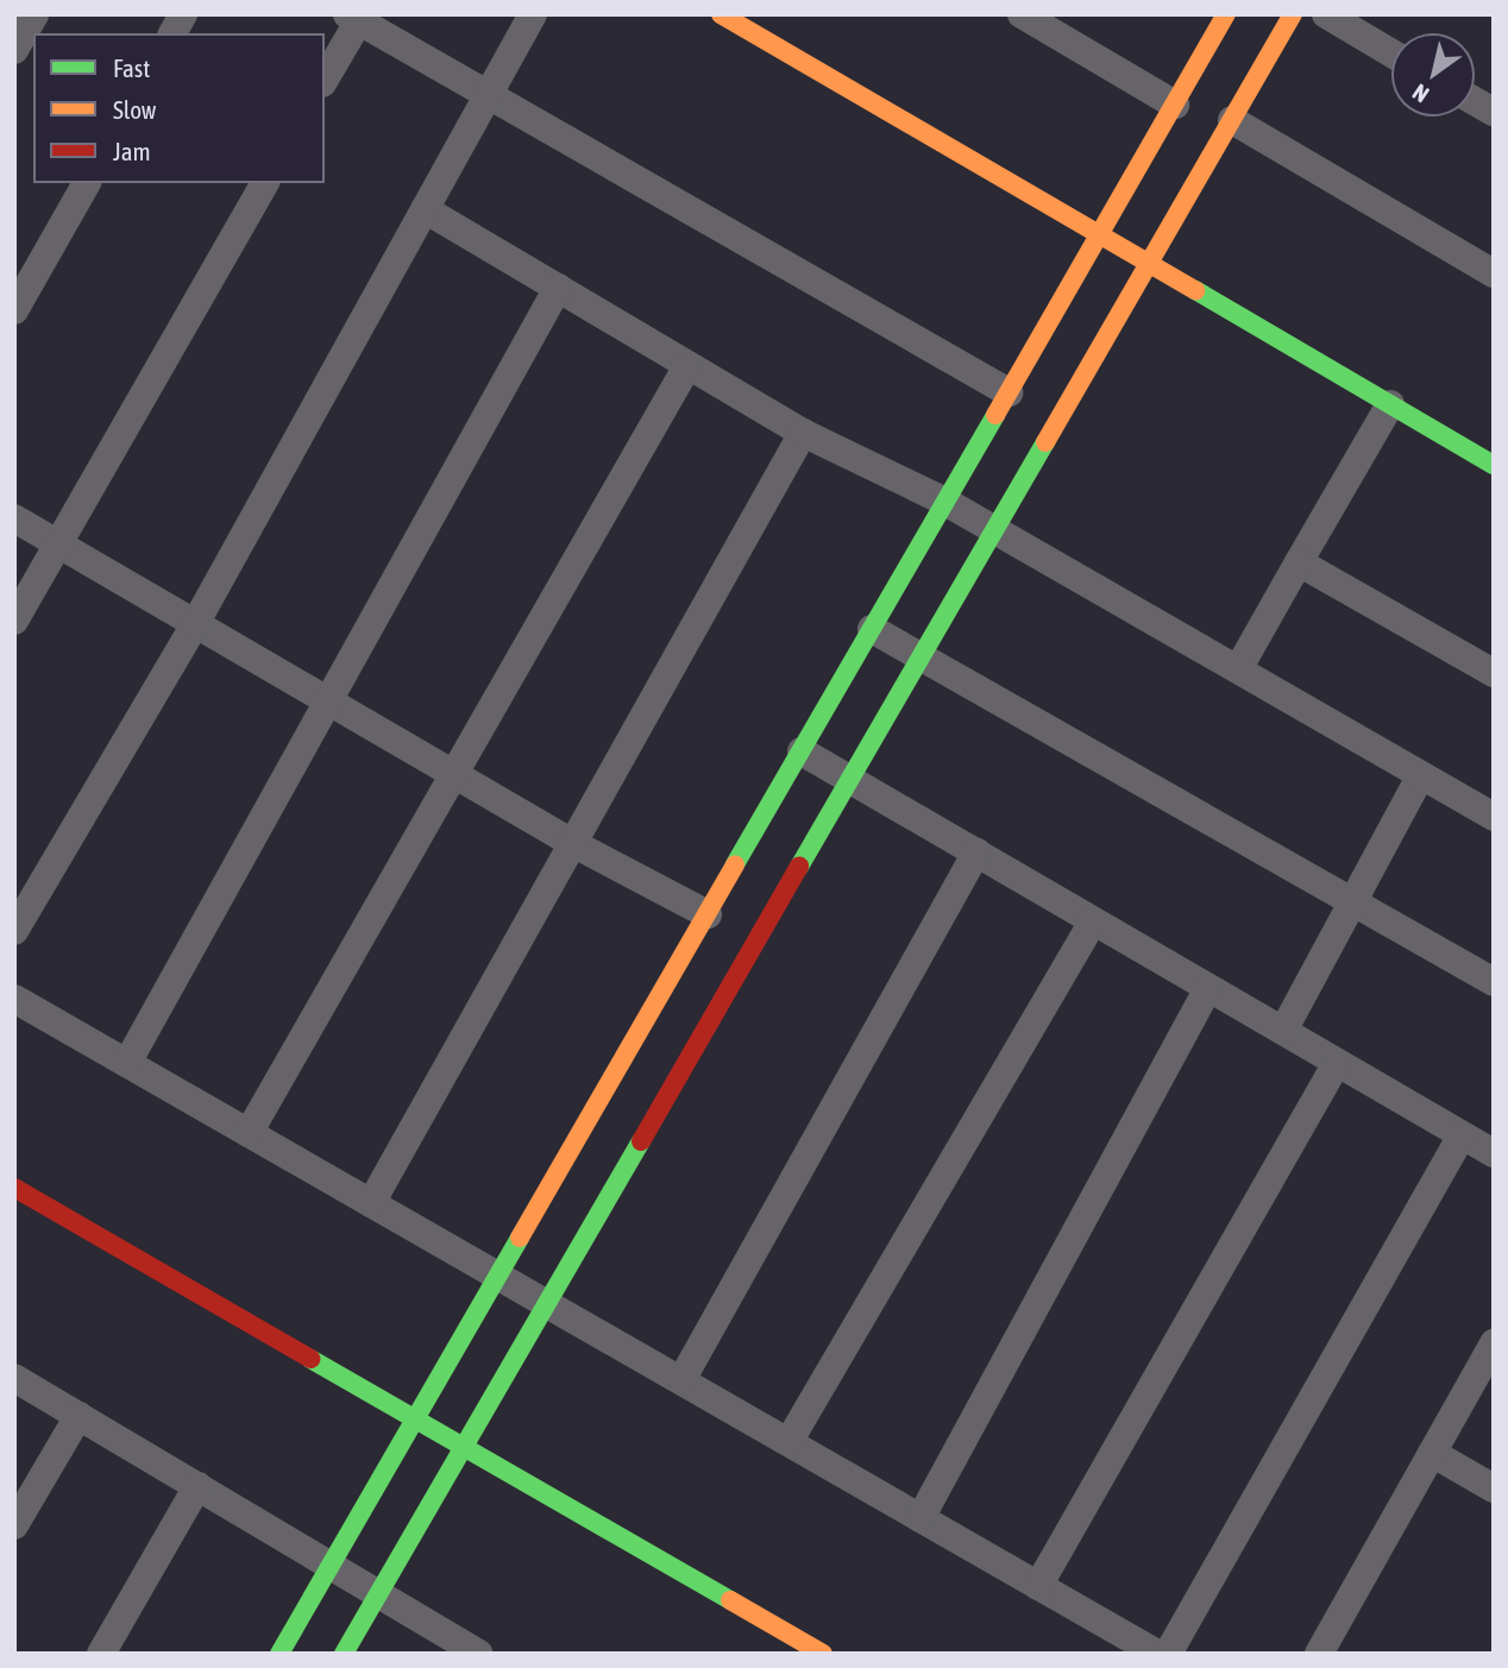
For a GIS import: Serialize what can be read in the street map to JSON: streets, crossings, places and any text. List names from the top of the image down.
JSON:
{
  "legend": ["Fast", "Slow", "Jam"],
  "north": "bottom left"
}
